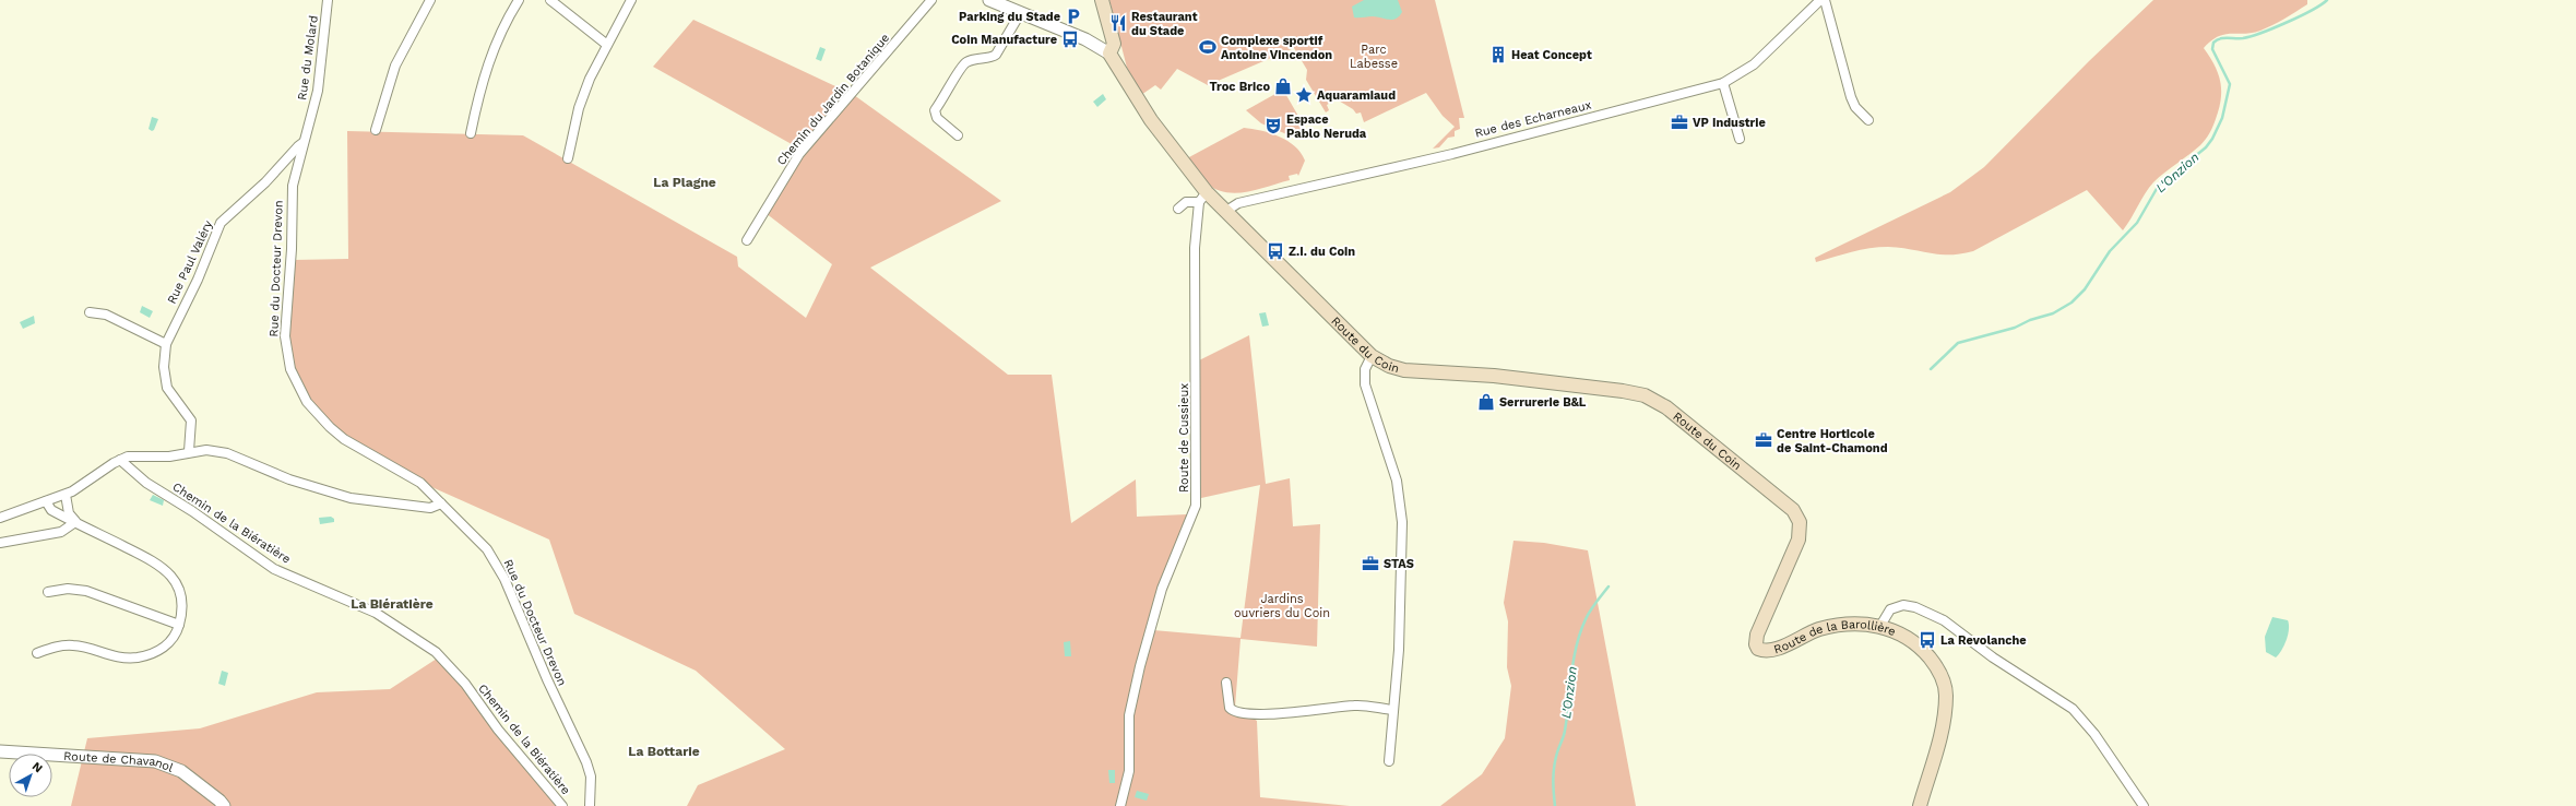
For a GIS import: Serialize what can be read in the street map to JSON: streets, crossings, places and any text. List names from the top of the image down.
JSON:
{
  "streets": {
    "main road": ["Route du Coin", "Route de la Barollière"],
    "street": [
      "Rue du Molard",
      "Chemin du Jardin Botanique",
      "Rue des Echarneaux",
      "Rue Paul Valéry",
      "Rue du Docteur Drevon",
      "Route de Cussieux",
      "Chemin de la Biératière",
      "Route de Chavanol"
    ]
  },
  "crossings": [
    ["Rue du Molard", "Rue Paul Valéry"],
    ["Rue du Molard", "Rue du Docteur Drevon"],
    ["Rue des Echarneaux", "Route du Coin"],
    ["Rue Paul Valéry", "Rue du Docteur Drevon"],
    ["Route du Coin", "Route de Cussieux"],
    ["Route du Coin", "Route de la Barollière"]
  ],
  "districts": ["La Plagne", "La Biératière", "La Bottarie"],
  "water": ["L'Onzion"],
  "parks": ["Parc Labesse", "Jardins ouvriers du Coin"],
  "places": {
    "parking": ["Parking du Stade"],
    "restaurant": ["Restaurant du Stade"],
    "bus stop": ["Coin Manufacture", "Z.I. du Coin", "La Revolanche"],
    "sports": ["Complexe sportif Antoine Vincendon"],
    "building": ["Heat Concept"],
    "shop": ["Troc Brico", "Serrurerie B&L"],
    "place": ["Aquaramiaud"],
    "office": ["VP Industrie", "Centre Horticole de Saint-Chamond", "STAS"],
    "theatre": ["Espace Pablo Neruda"]
  },
  "north": "top right"
}
